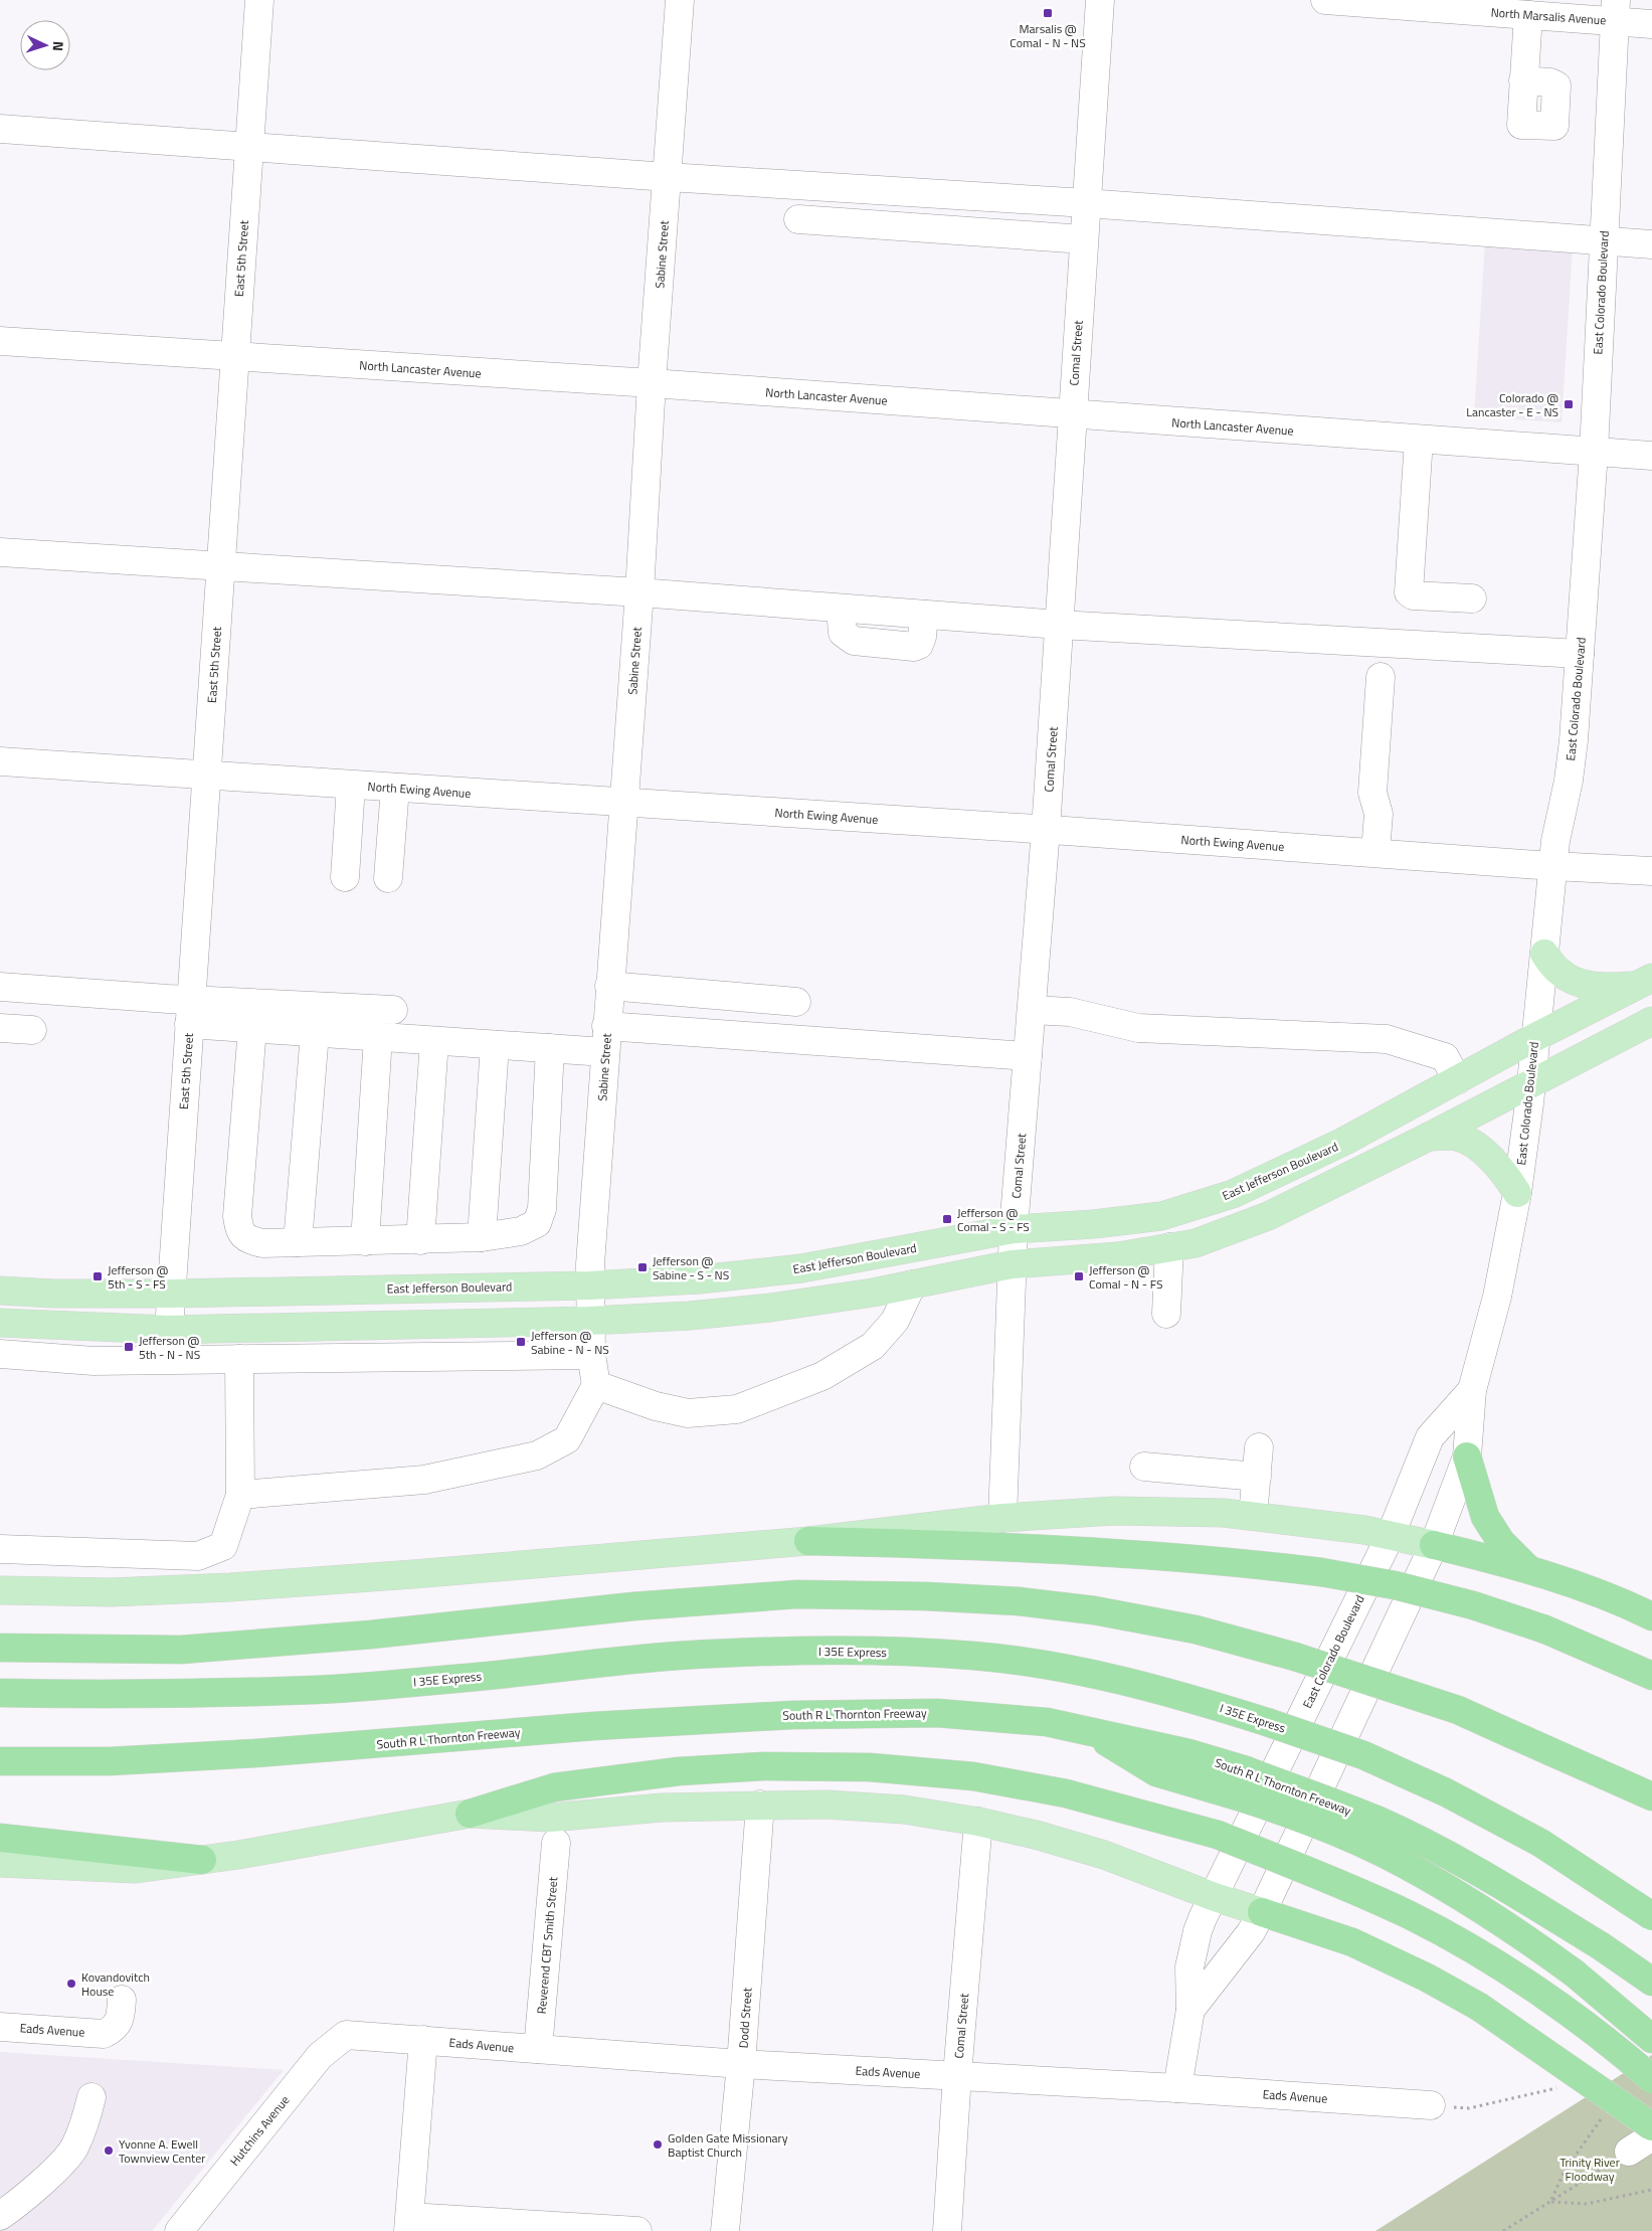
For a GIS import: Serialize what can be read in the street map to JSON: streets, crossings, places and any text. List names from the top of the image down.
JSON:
{
  "streets": {
    "highway": ["I 35E Express", "South R L Thornton Freeway"],
    "main road": ["East Jefferson Boulevard"],
    "street": [
      "North Marsalis Avenue",
      "Sabine Street",
      "East 5th Street",
      "East Colorado Boulevard",
      "Comal Street",
      "North Lancaster Avenue",
      "North Ewing Avenue",
      "Reverend CBT Smith Street",
      "Dodd Street",
      "Eads Avenue",
      "Hutchins Avenue"
    ]
  },
  "crossings": [
    ["North Marsalis Avenue", "East Colorado Boulevard"],
    ["Sabine Street", "North Lancaster Avenue"],
    ["Sabine Street", "North Ewing Avenue"],
    ["Sabine Street", "East Jefferson Boulevard"],
    ["East 5th Street", "North Lancaster Avenue"],
    ["East 5th Street", "North Ewing Avenue"],
    ["East 5th Street", "East Jefferson Boulevard"],
    ["East Colorado Boulevard", "North Lancaster Avenue"],
    ["East Colorado Boulevard", "North Ewing Avenue"],
    ["East Colorado Boulevard", "East Jefferson Boulevard"],
    ["East Colorado Boulevard", "Eads Avenue"],
    ["Comal Street", "North Lancaster Avenue"],
    ["Comal Street", "North Ewing Avenue"],
    ["Comal Street", "East Jefferson Boulevard"],
    ["Comal Street", "Eads Avenue"],
    ["Reverend CBT Smith Street", "Eads Avenue"],
    ["Dodd Street", "Eads Avenue"],
    ["Eads Avenue", "Hutchins Avenue"]
  ],
  "parks": ["Trinity River Floodway"],
  "places": {
    "transit": [
      "Marsalis @ Comal - N - NS",
      "Colorado @ Lancaster - E - NS",
      "Jefferson @ Comal - S - FS",
      "Jefferson @ Sabine - S - NS",
      "Jefferson @ 5th - S - FS",
      "Jefferson @ Comal - N - FS",
      "Jefferson @ Sabine - N - NS",
      "Jefferson @ 5th - N - NS"
    ],
    "other": ["Kovandovitch House", "Golden Gate Missionary Baptist Church", "Yvonne A. Ewell Townview Center"]
  },
  "north": "right"
}
